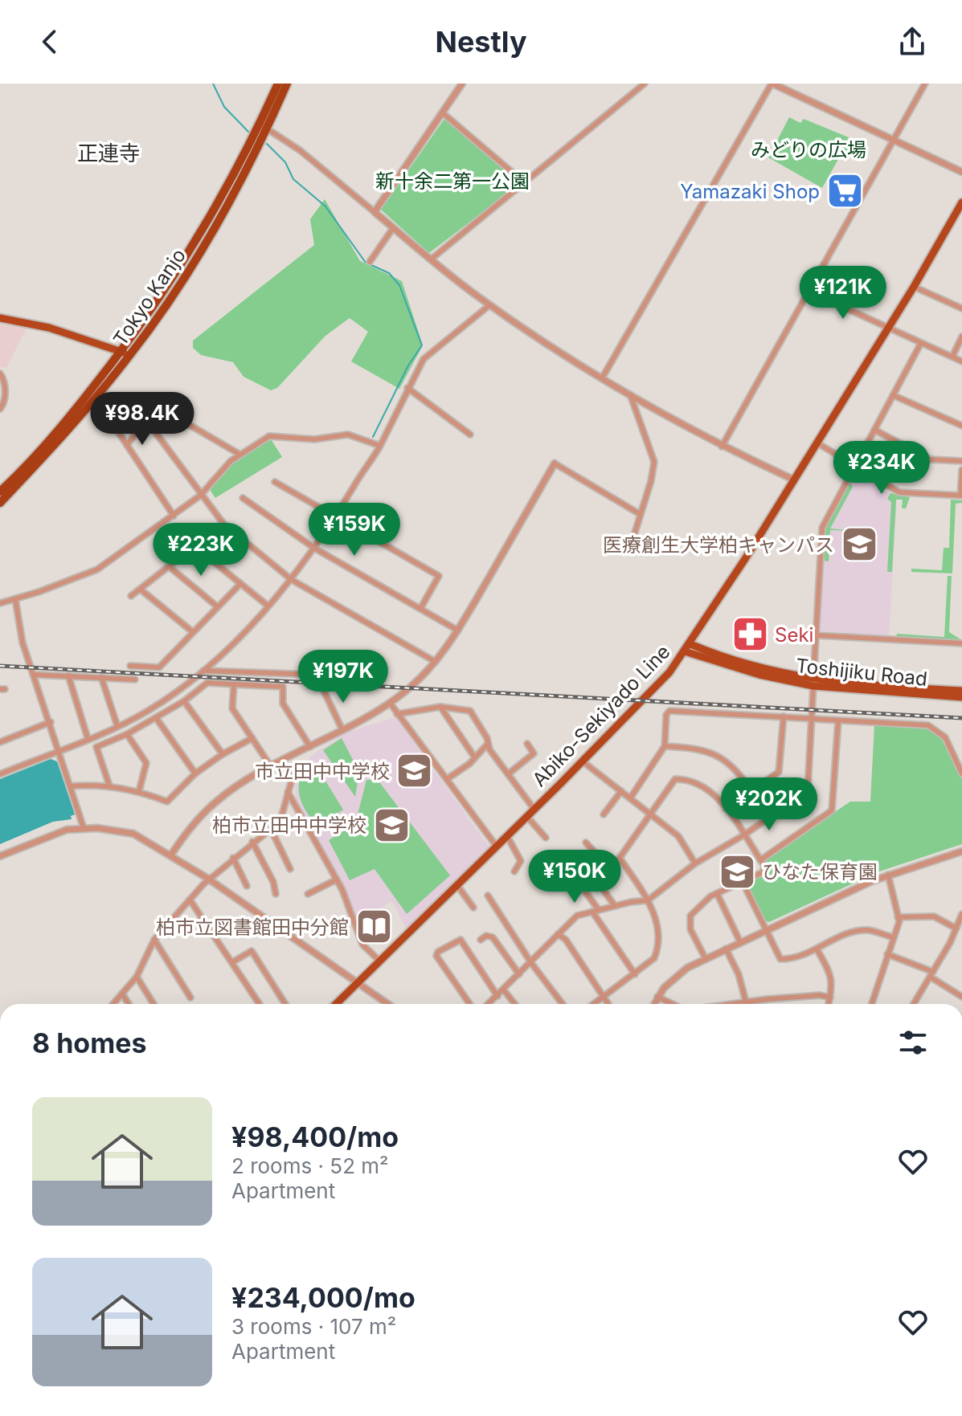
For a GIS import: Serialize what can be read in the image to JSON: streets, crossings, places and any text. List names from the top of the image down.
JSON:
{
  "streets": {
    "highway": ["Tokyo Kanjo"],
    "main road": ["Toshijiku Road", "Abiko-Sekiyado Line"]
  },
  "crossings": [
    ["Toshijiku Road", "Abiko-Sekiyado Line"]
  ],
  "districts": ["正連寺"],
  "parks": ["みどりの広場", "新十余二第一公園"],
  "places": {
    "supermarket": ["Yamazaki Shop"],
    "school or university": [
      "医療創生大学柏キャンパス",
      "市立田中中学校",
      "柏市立田中中学校",
      "ひなた保育園"
    ],
    "pharmacy": ["Seki"],
    "library": ["柏市立図書館田中分館"]
  },
  "page": {
    "header": "Nestly",
    "price": [
      "¥121K",
      "¥98.4K",
      "¥234K",
      "¥159K",
      "¥223K",
      "¥197K",
      "¥202K",
      "¥150K"
    ],
    "heading": "8 homes",
    "list": [
      {
        "name": "¥98,400/mo",
        "note": "2 rooms · 52 m² · Apartment"
      },
      {
        "name": "¥234,000/mo",
        "note": "3 rooms · 107 m² · Apartment"
      }
    ]
  }
}
